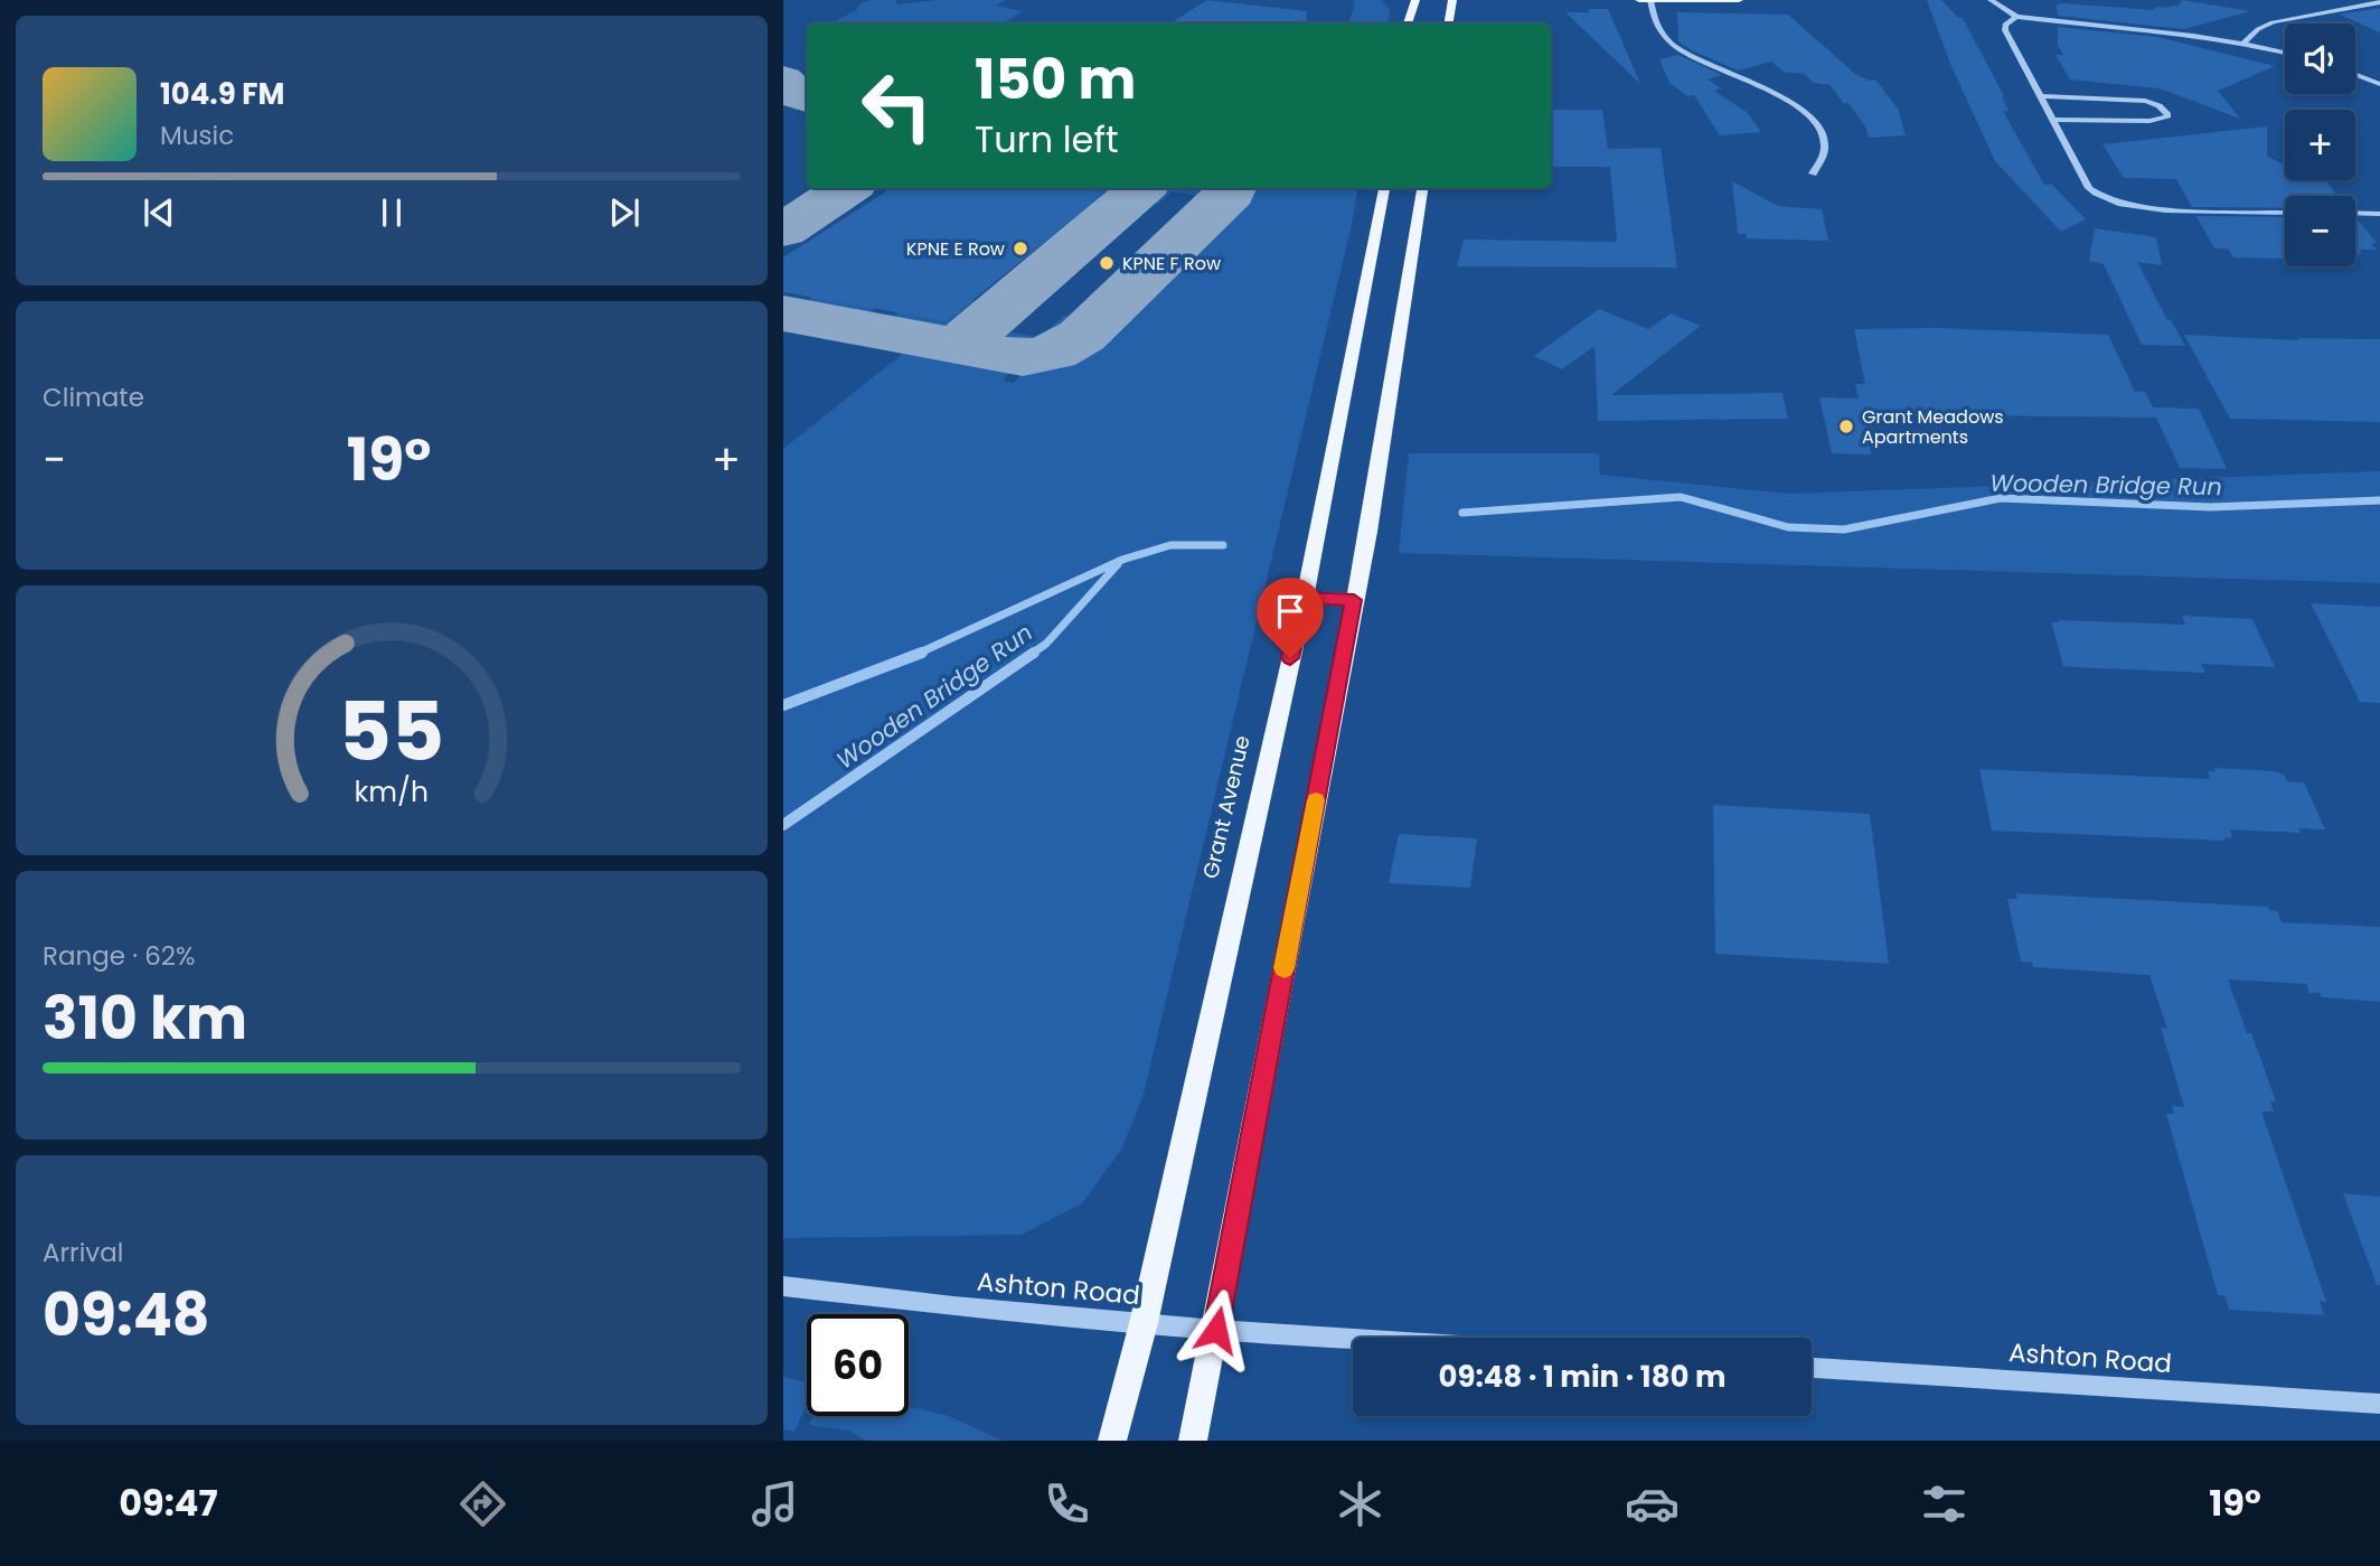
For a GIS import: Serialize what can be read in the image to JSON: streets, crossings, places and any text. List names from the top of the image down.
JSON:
{
  "streets": {
    "main road": ["Grant Avenue"],
    "street": ["Ashton Road"]
  },
  "crossings": [
    ["Grant Avenue", "Ashton Road"]
  ],
  "water": ["Wooden Bridge Run"],
  "places": ["KPNE E Row", "KPNE F Row", "Grant Meadows Apartments"],
  "page": {
    "map_buttons": ["+", "−"],
    "turn": ["150 m", "Turn left"],
    "song": ["104.9 FM", "Music"],
    "tile": [
      "Climate",
      ["Range · 62%", "310 km"],
      ["Arrival", "09:48"]
    ],
    "heat": ["−", "19°", "+"],
    "limit": "60",
    "trip": "09:48 · 1 min · 180 m",
    "tabs": ["09:47", "19°"],
    "gauge": ["55", "km/h"]
  }
}
